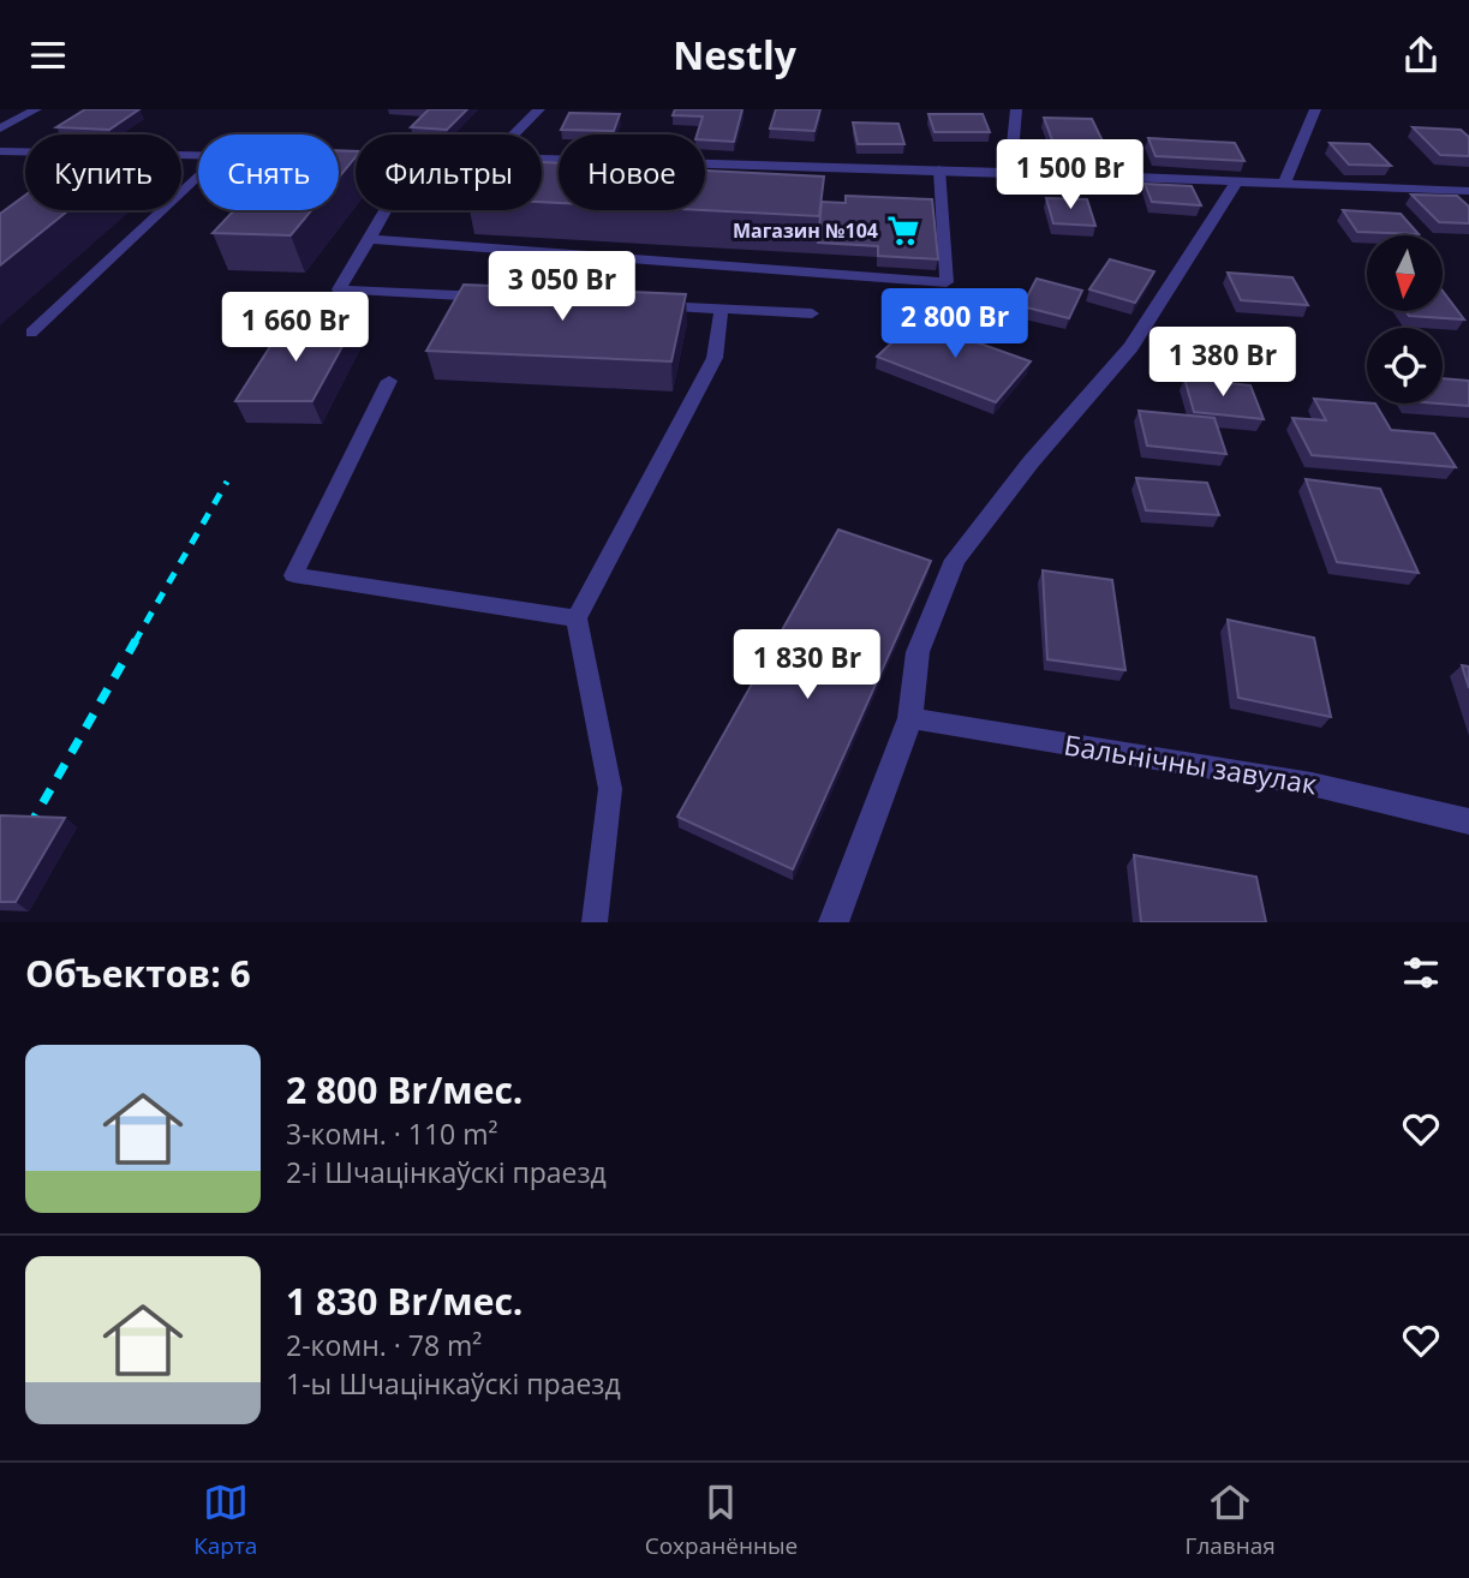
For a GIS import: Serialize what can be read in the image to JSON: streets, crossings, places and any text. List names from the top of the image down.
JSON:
{
  "streets": {
    "street": ["Бальнічны завулак"]
  },
  "places": {
    "supermarket": ["Магазин №104"]
  },
  "north": "bottom",
  "page": {
    "header": "Nestly",
    "chip": [
      "Купить",
      "Снять",
      "Фильтры",
      "Новое"
    ],
    "price": [
      "1 500 Br",
      "3 050 Br",
      "2 800 Br",
      "1 660 Br",
      "1 380 Br",
      "1 830 Br"
    ],
    "heading": "Объектов: 6",
    "list": [
      {
        "name": "2 800 Br/мес.",
        "note": "3-комн. · 110 m² · 2-і Шчацінкаўскі праезд"
      },
      {
        "name": "1 830 Br/мес.",
        "note": "2-комн. · 78 m² · 1-ы Шчацінкаўскі праезд"
      }
    ],
    "tabs": ["Карта", "Сохранённые", "Главная"]
  }
}
